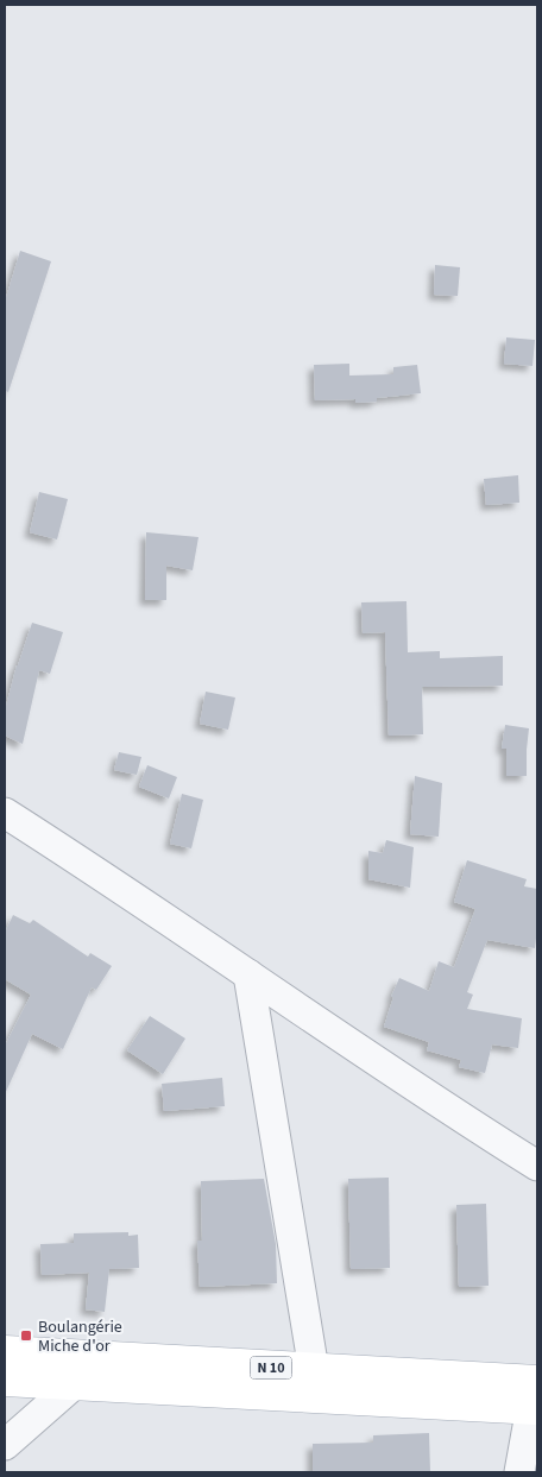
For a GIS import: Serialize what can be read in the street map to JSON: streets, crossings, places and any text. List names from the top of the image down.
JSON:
{
  "streets": {
    "main road": ["N 10"]
  },
  "places": {
    "transit": ["Boulangérie Miche d'or"]
  }
}
